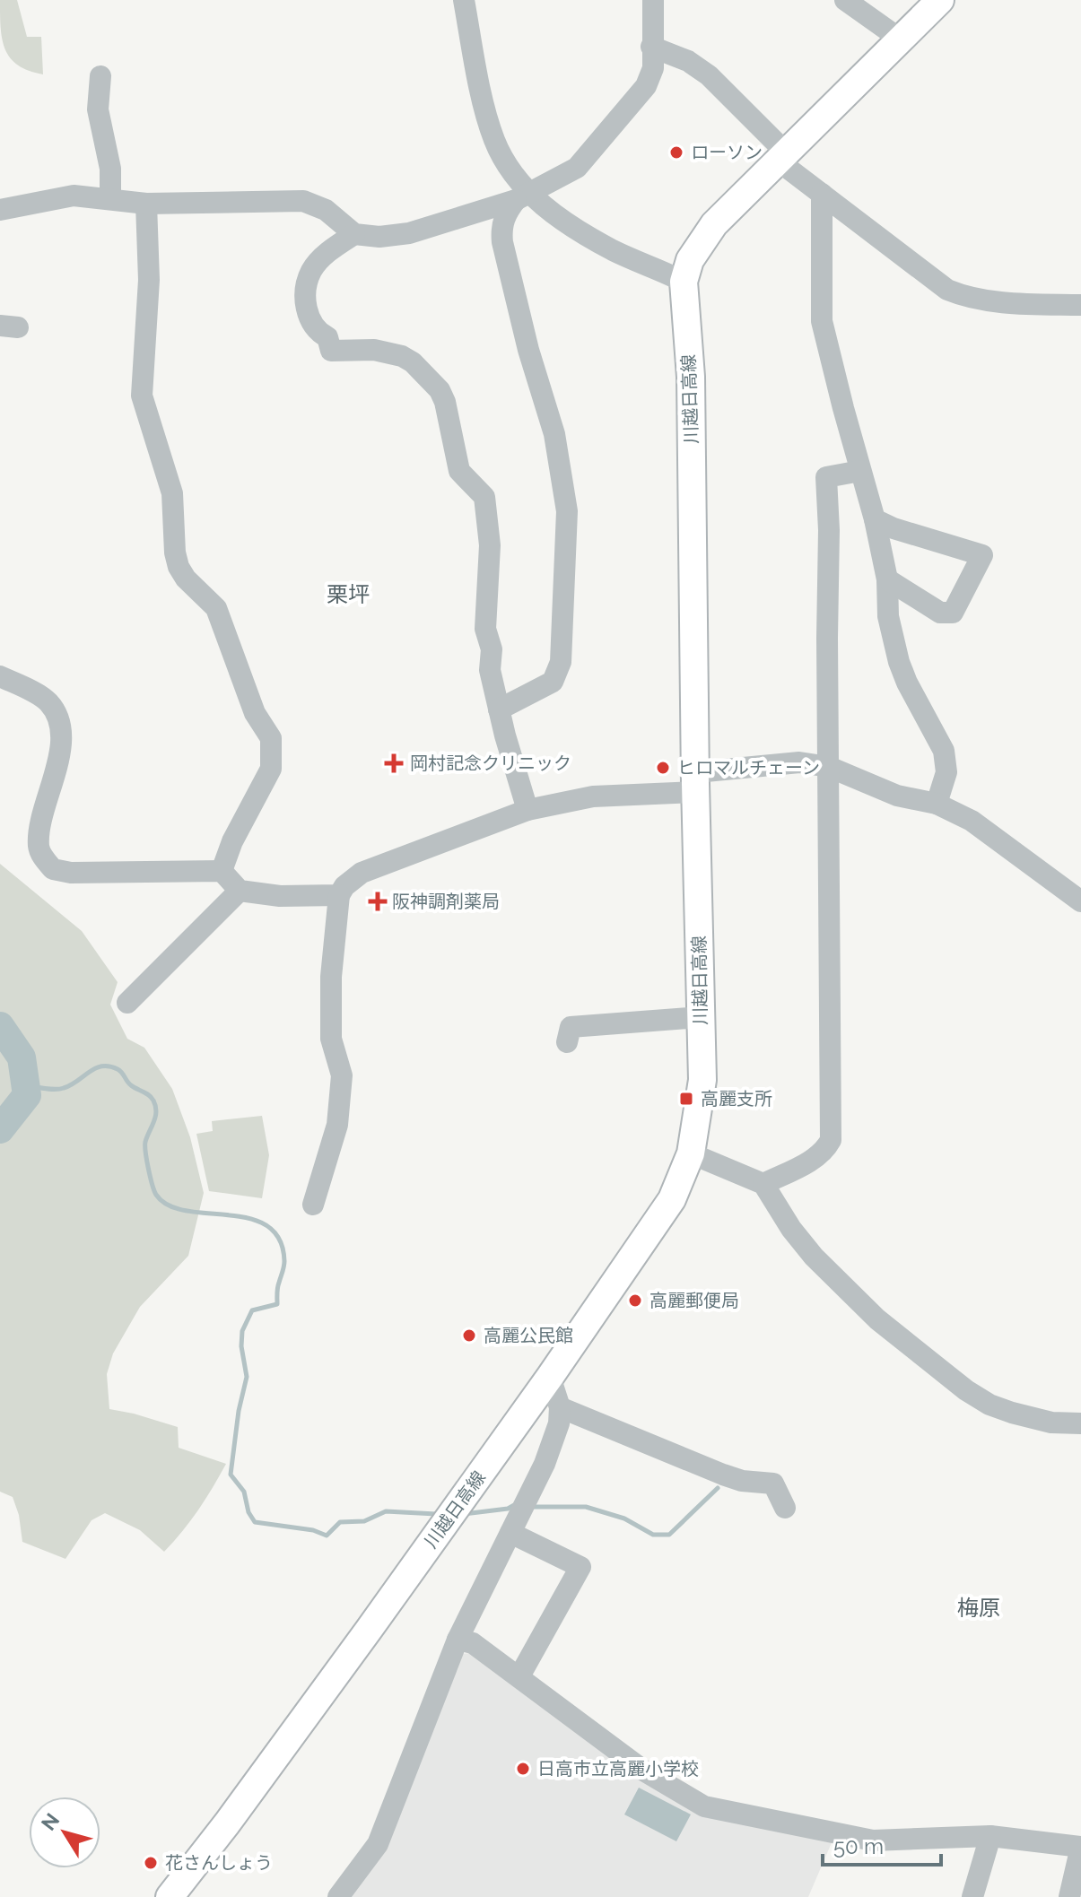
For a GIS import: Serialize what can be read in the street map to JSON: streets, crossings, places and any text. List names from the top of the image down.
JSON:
{
  "streets": {
    "main road": ["川越日高線"]
  },
  "districts": ["栗坪", "梅原"],
  "places": {
    "other": [
      "ローソン",
      "ヒロマルチェーン",
      "高麗郵便局",
      "高麗公民館",
      "日高市立高麗小学校",
      "花さんしょう"
    ],
    "health": ["岡村記念クリニック", "阪神調剤薬局"],
    "transit": ["高麗支所"]
  },
  "scale_bar": "50 m",
  "north": "top left"
}
